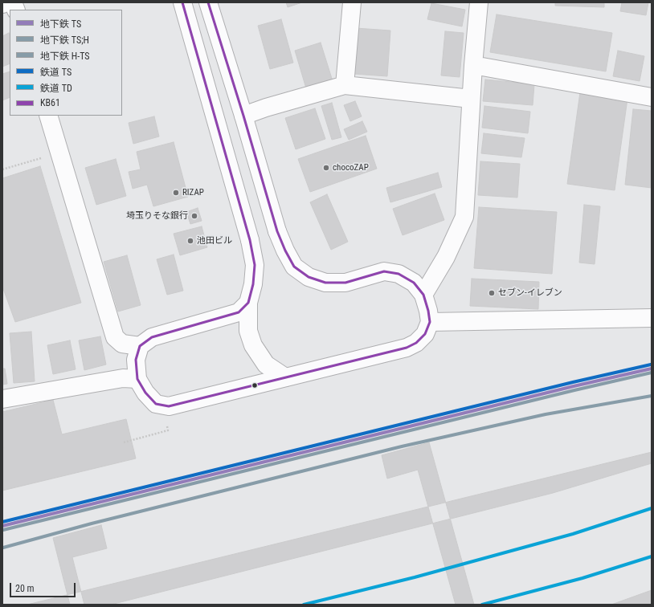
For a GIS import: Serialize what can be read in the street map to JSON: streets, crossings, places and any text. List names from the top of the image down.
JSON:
{
  "places": [
    "chocoZAP",
    "RIZAP",
    "埼玉りそな銀行",
    "池田ビル",
    "セブン-イレブン"
  ],
  "lines": [
    "transit line KB61",
    "rail line TS",
    "metro line TS",
    "metro line TS;H",
    "metro line H-TS",
    "rail line TD"
  ],
  "legend": [
    "地下鉄 TS",
    "地下鉄 TS;H",
    "地下鉄 H-TS",
    "鉄道 TS",
    "鉄道 TD",
    "KB61"
  ],
  "scale_bar": "20 m"
}
